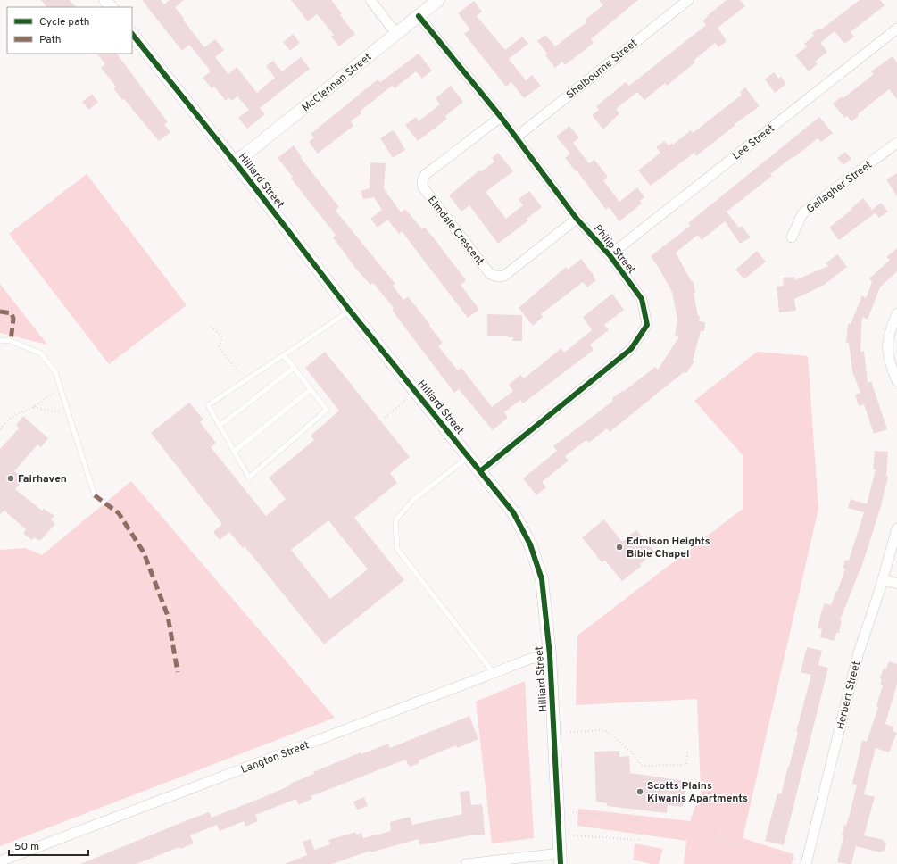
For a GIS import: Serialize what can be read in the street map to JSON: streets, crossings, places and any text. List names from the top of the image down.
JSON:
{
  "streets": {
    "street": [
      "Shelbourne Street",
      "McClennan Street",
      "Lee Street",
      "Hilliard Street",
      "Gallagher Street",
      "Elmdale Crescent",
      "Philip Street",
      "Herbert Street",
      "Langton Street"
    ]
  },
  "crossings": [
    ["Shelbourne Street", "Philip Street"],
    ["McClennan Street", "Hilliard Street"],
    ["McClennan Street", "Philip Street"],
    ["Lee Street", "Philip Street"],
    ["Hilliard Street", "Philip Street"],
    ["Hilliard Street", "Langton Street"],
    ["Elmdale Crescent", "Philip Street"]
  ],
  "places": ["Fairhaven", "Edmison Heights Bible Chapel", "Scotts Plains Kiwanis Apartments"],
  "legend": ["Cycle path", "Path"],
  "scale_bar": "50 m"
}
